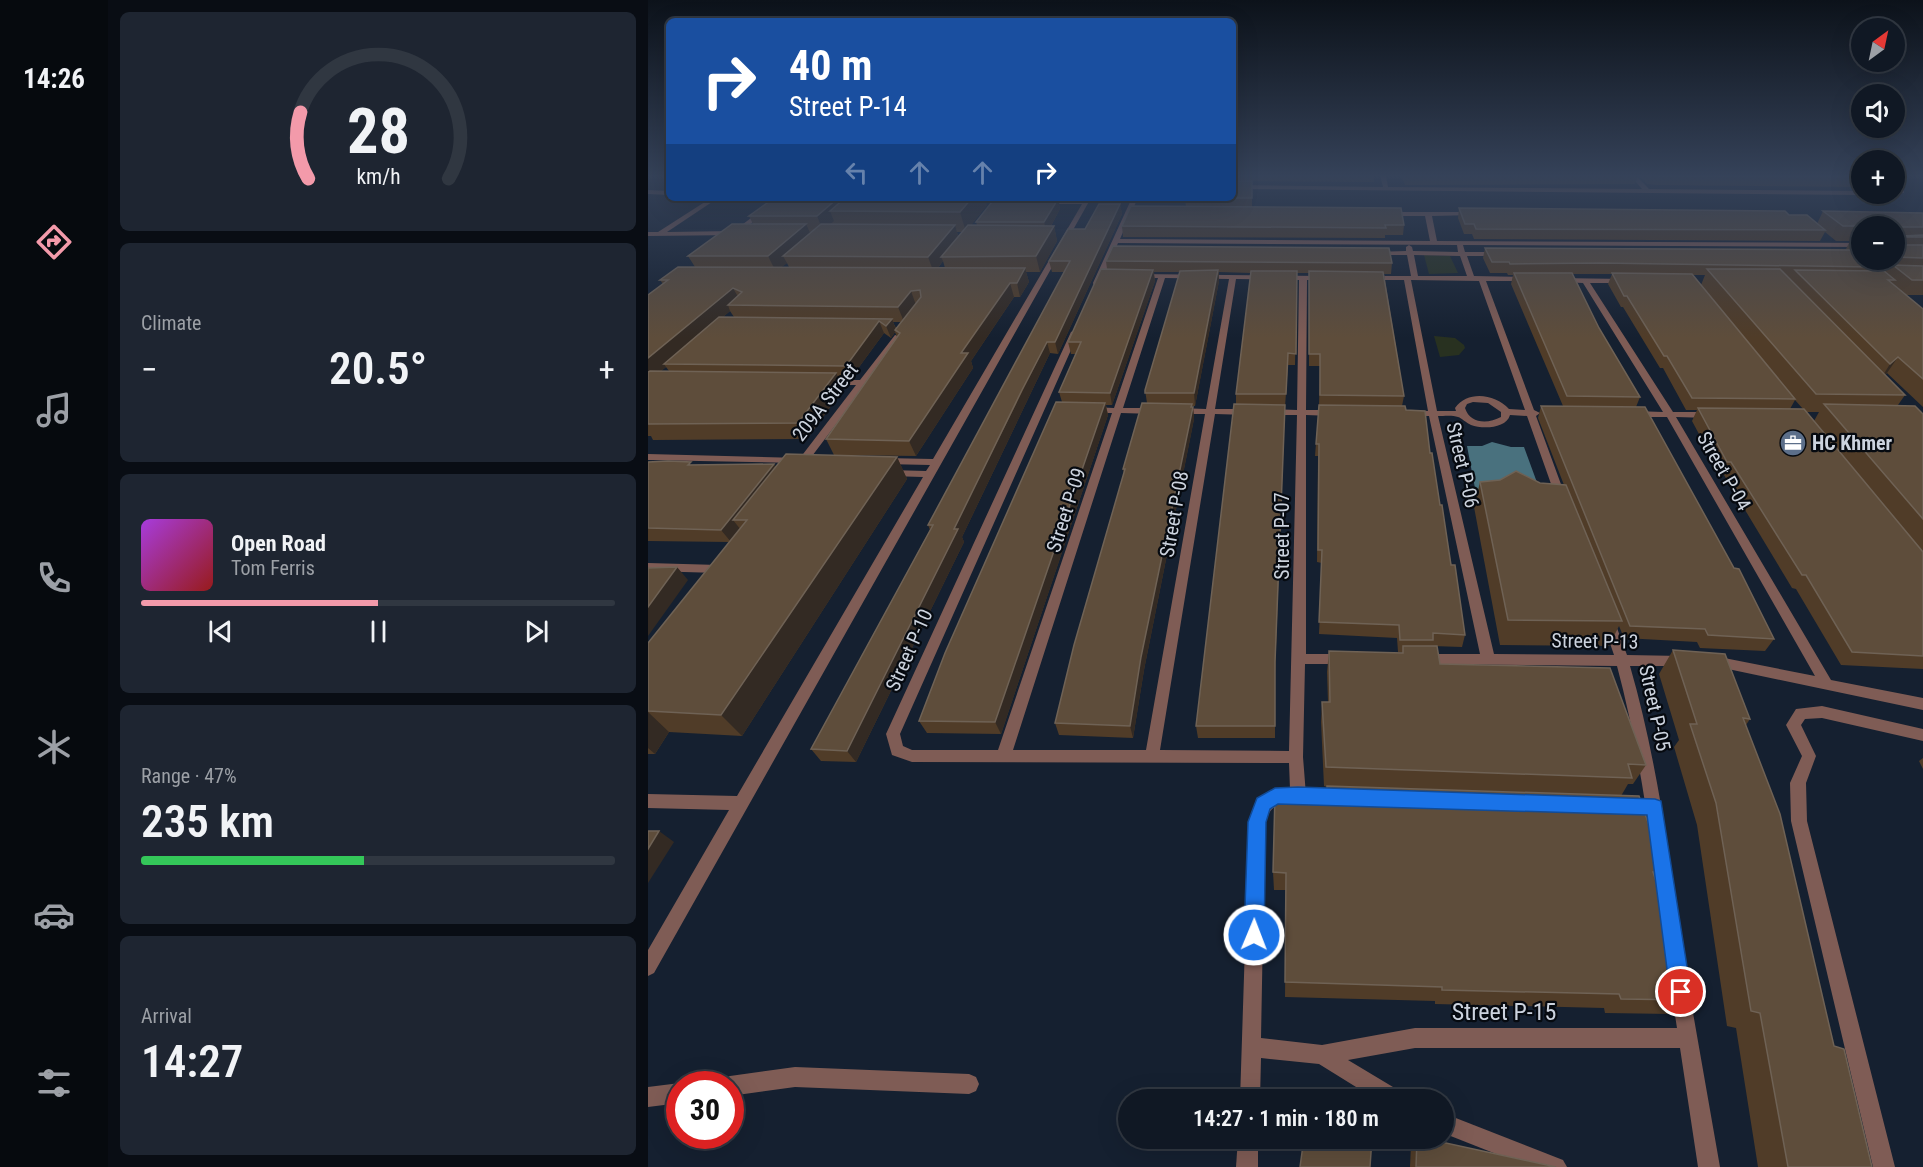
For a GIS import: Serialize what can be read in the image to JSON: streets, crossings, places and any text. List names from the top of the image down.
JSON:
{
  "streets": {
    "street": [
      "209A Street",
      "Street P-06",
      "Street P-04",
      "Street P-09",
      "Street P-08",
      "Street P-07",
      "Street P-13",
      "Street P-10",
      "Street P-05",
      "Street P-15"
    ]
  },
  "crossings": [
    ["Street P-06", "Street P-13"],
    ["Street P-04", "Street P-13"],
    ["Street P-09", "Street P-10"],
    ["Street P-08", "Street P-10"],
    ["Street P-07", "Street P-10"],
    ["Street P-13", "Street P-05"],
    ["Street P-05", "Street P-15"]
  ],
  "places": {
    "office": ["HC Khmer"]
  },
  "north": "top right",
  "page": {
    "tabs": "14:26",
    "map_buttons": ["+", "−"],
    "turn": ["40 m", "Street P-14"],
    "tile": [
      "Climate",
      ["Range · 47%", "235 km"],
      ["Arrival", "14:27"]
    ],
    "heat": ["−", "20.5°", "+"],
    "song": ["Open Road", "Tom Ferris"],
    "limit": "30",
    "trip": "14:27 · 1 min · 180 m",
    "gauge": ["28", "km/h"]
  }
}
